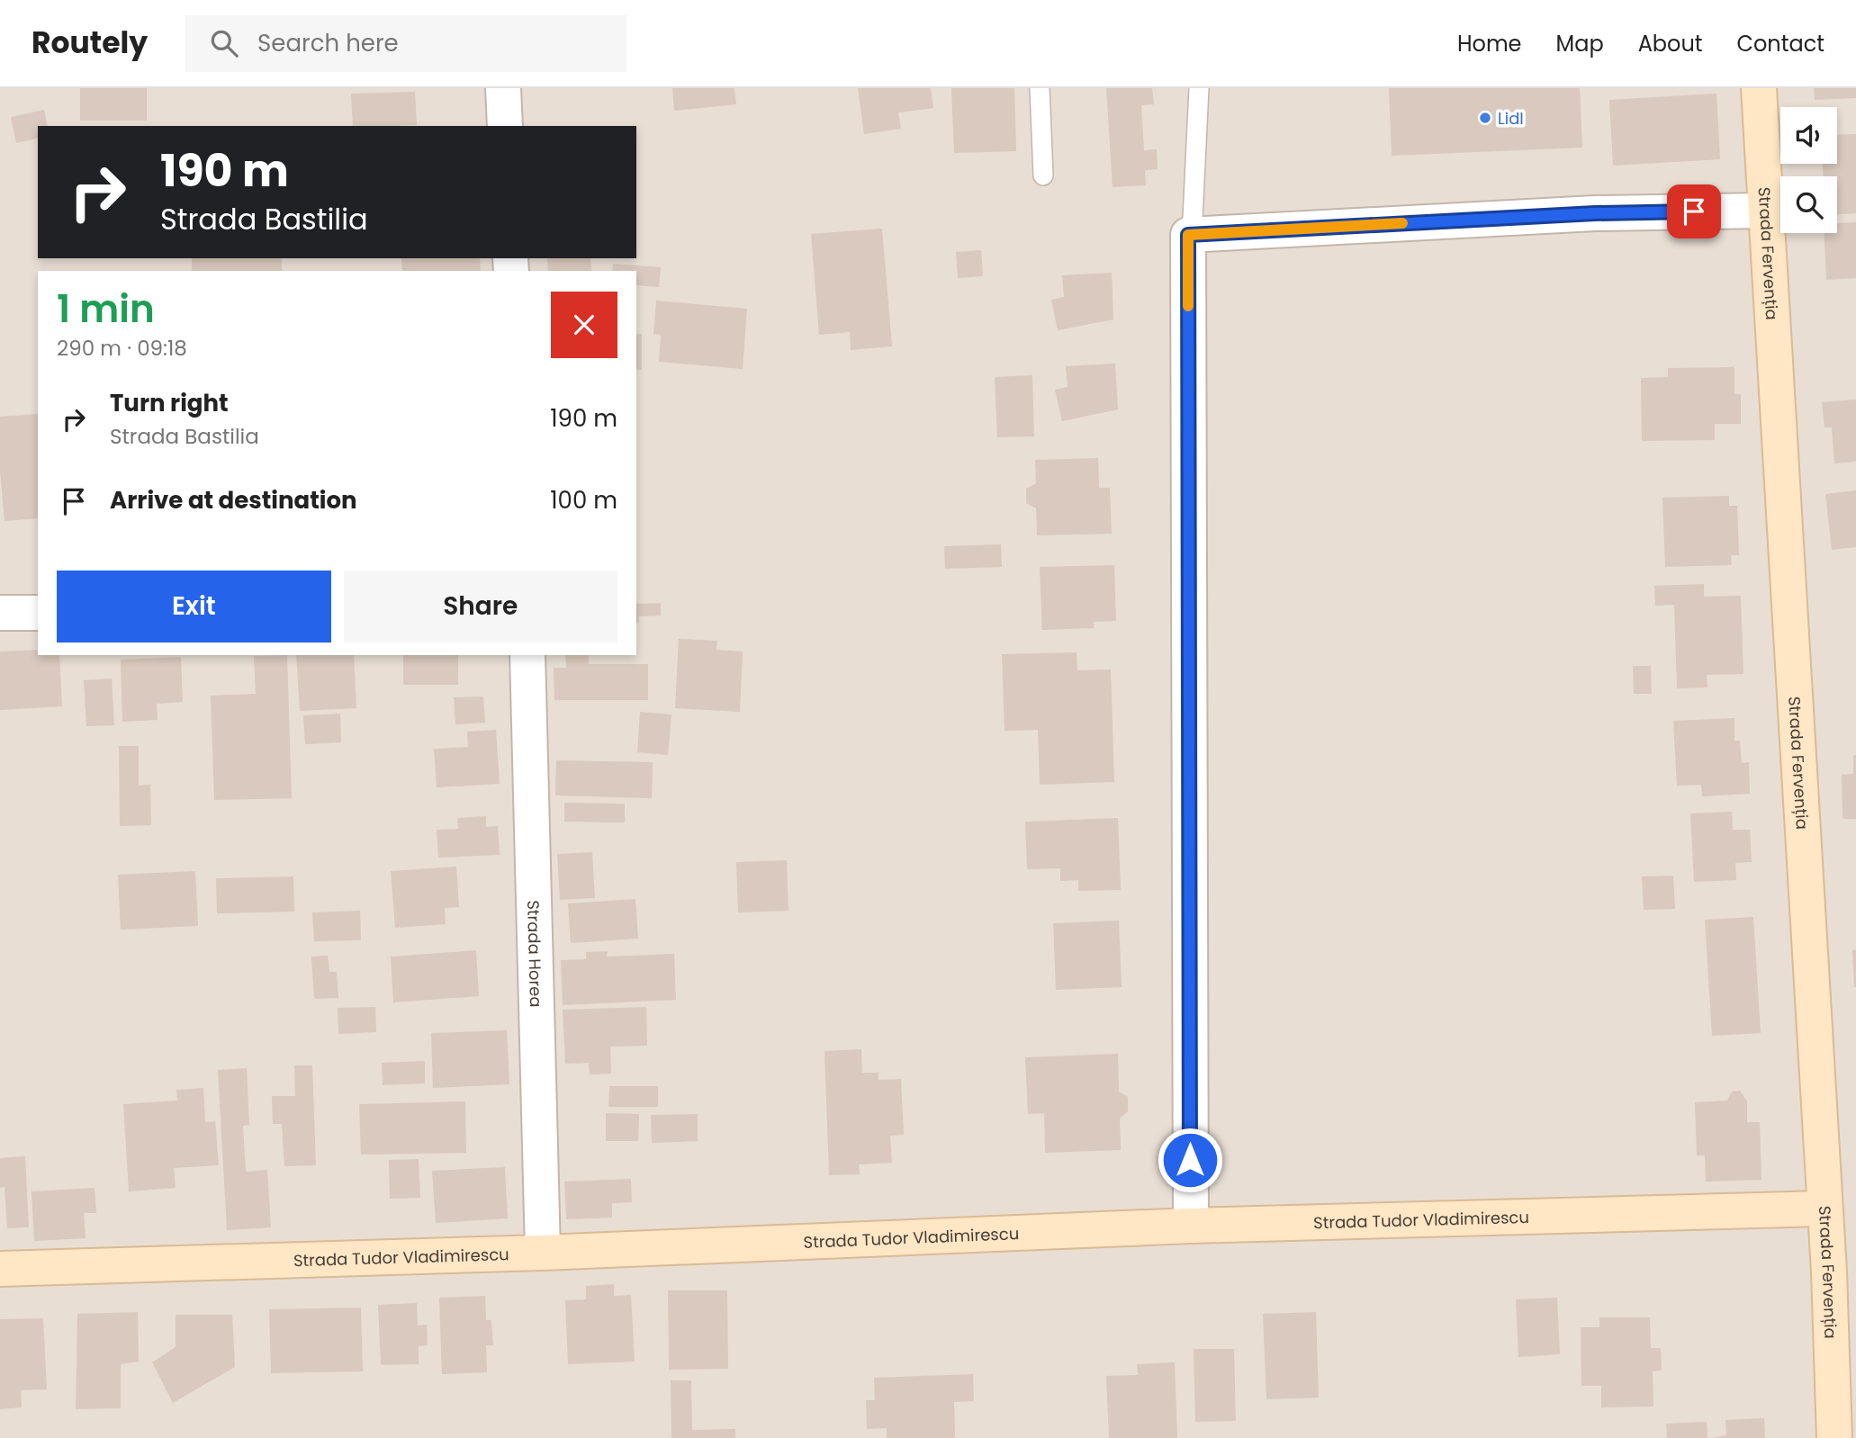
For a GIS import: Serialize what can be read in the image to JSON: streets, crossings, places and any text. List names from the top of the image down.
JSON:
{
  "streets": {
    "street": ["Strada Fervenția", "Strada Horea", "Strada Tudor Vladimirescu"]
  },
  "crossings": [
    ["Strada Fervenția", "Strada Tudor Vladimirescu"],
    ["Strada Horea", "Strada Tudor Vladimirescu"]
  ],
  "places": ["Lidl"],
  "page": {
    "header": "Routely",
    "search": "Search here",
    "nav": [
      "Home",
      "Map",
      "About",
      "Contact"
    ],
    "turn": ["190 m", "Strada Bastilia"],
    "heading": ["1 min", "290 m · 09:18"],
    "list": [
      {
        "name": "Turn right",
        "note": "Strada Bastilia",
        "value": "190 m"
      },
      {
        "name": "Arrive at destination",
        "value": "100 m"
      }
    ],
    "buttons": ["Exit", "Share"]
  }
}
